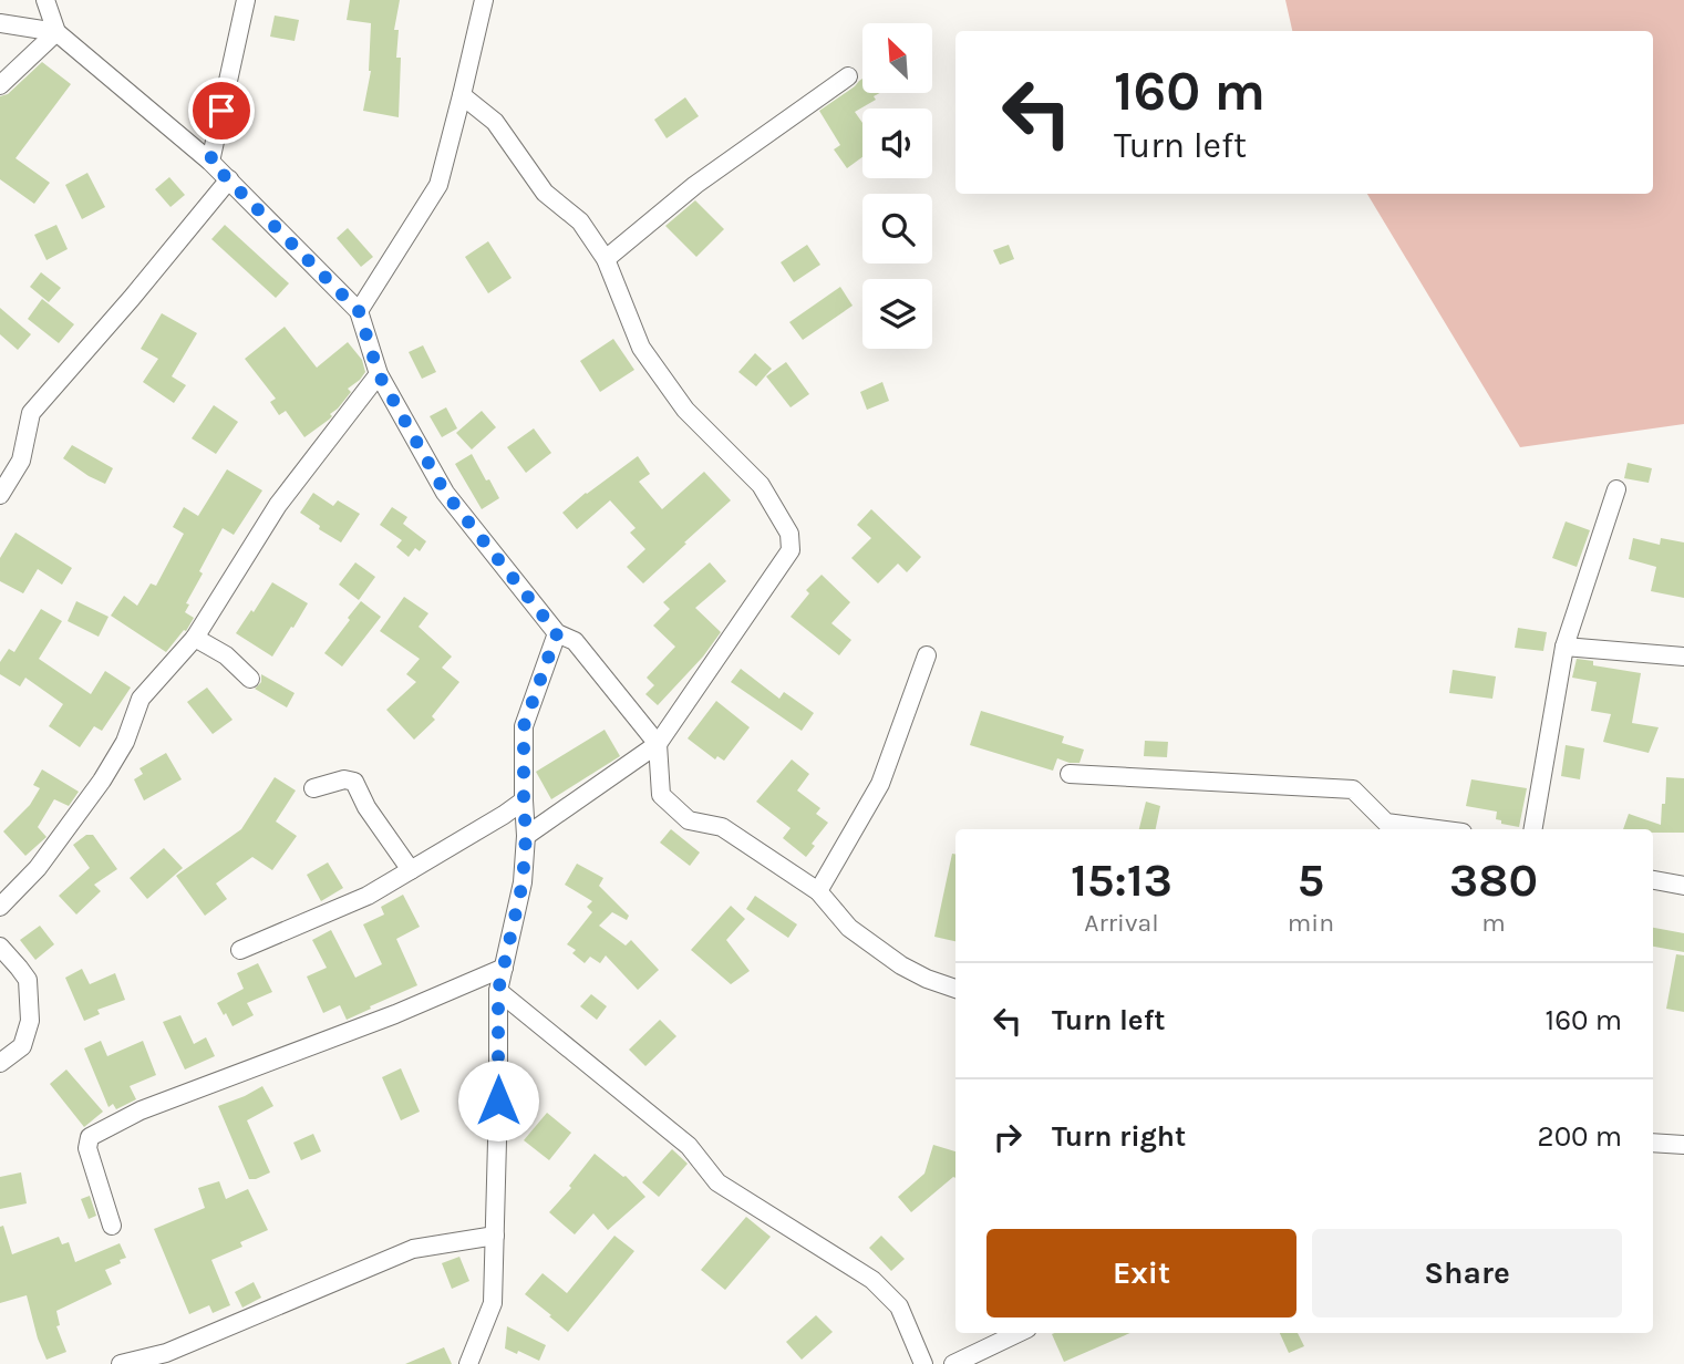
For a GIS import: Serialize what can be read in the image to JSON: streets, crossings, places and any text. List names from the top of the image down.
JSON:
{
  "north": "top left",
  "page": {
    "turn": ["160 m", "Turn left"],
    "eta": [
      "15:13",
      "Arrival",
      "5",
      "min",
      "380",
      "m"
    ],
    "list": [
      {
        "name": "Turn left",
        "value": "160 m"
      },
      {
        "name": "Turn right",
        "value": "200 m"
      }
    ],
    "buttons": ["Exit", "Share"]
  }
}
